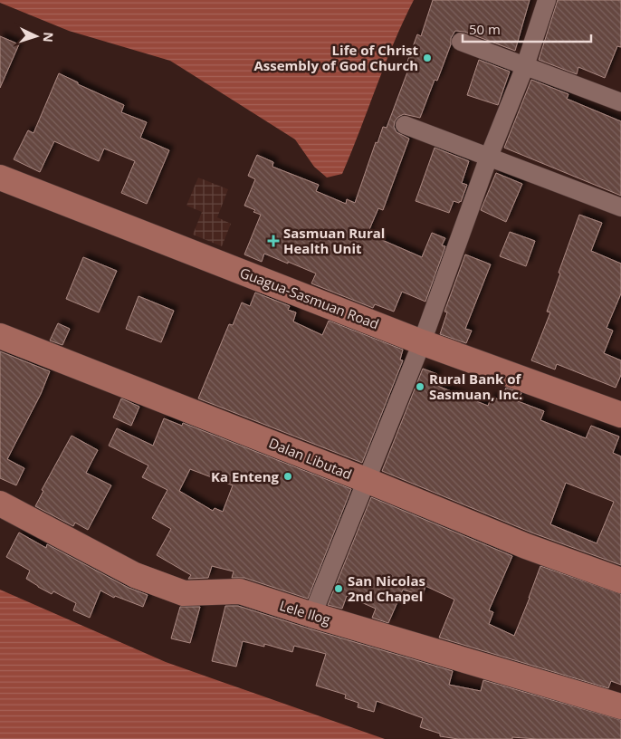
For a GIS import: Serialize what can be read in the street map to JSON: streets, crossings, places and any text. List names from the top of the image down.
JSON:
{
  "streets": {
    "street": ["Guagua-Sasmuan Road", "Dalan Libutad", "Lele Ilog"]
  },
  "places": {
    "other": [
      "Life of Christ Assembly of God Church",
      "Rural Bank of Sasmuan, Inc.",
      "Ka Enteng",
      "San Nicolas 2nd Chapel"
    ],
    "health": ["Sasmuan Rural Health Unit"]
  },
  "scale_bar": "50 m",
  "north": "right"
}
